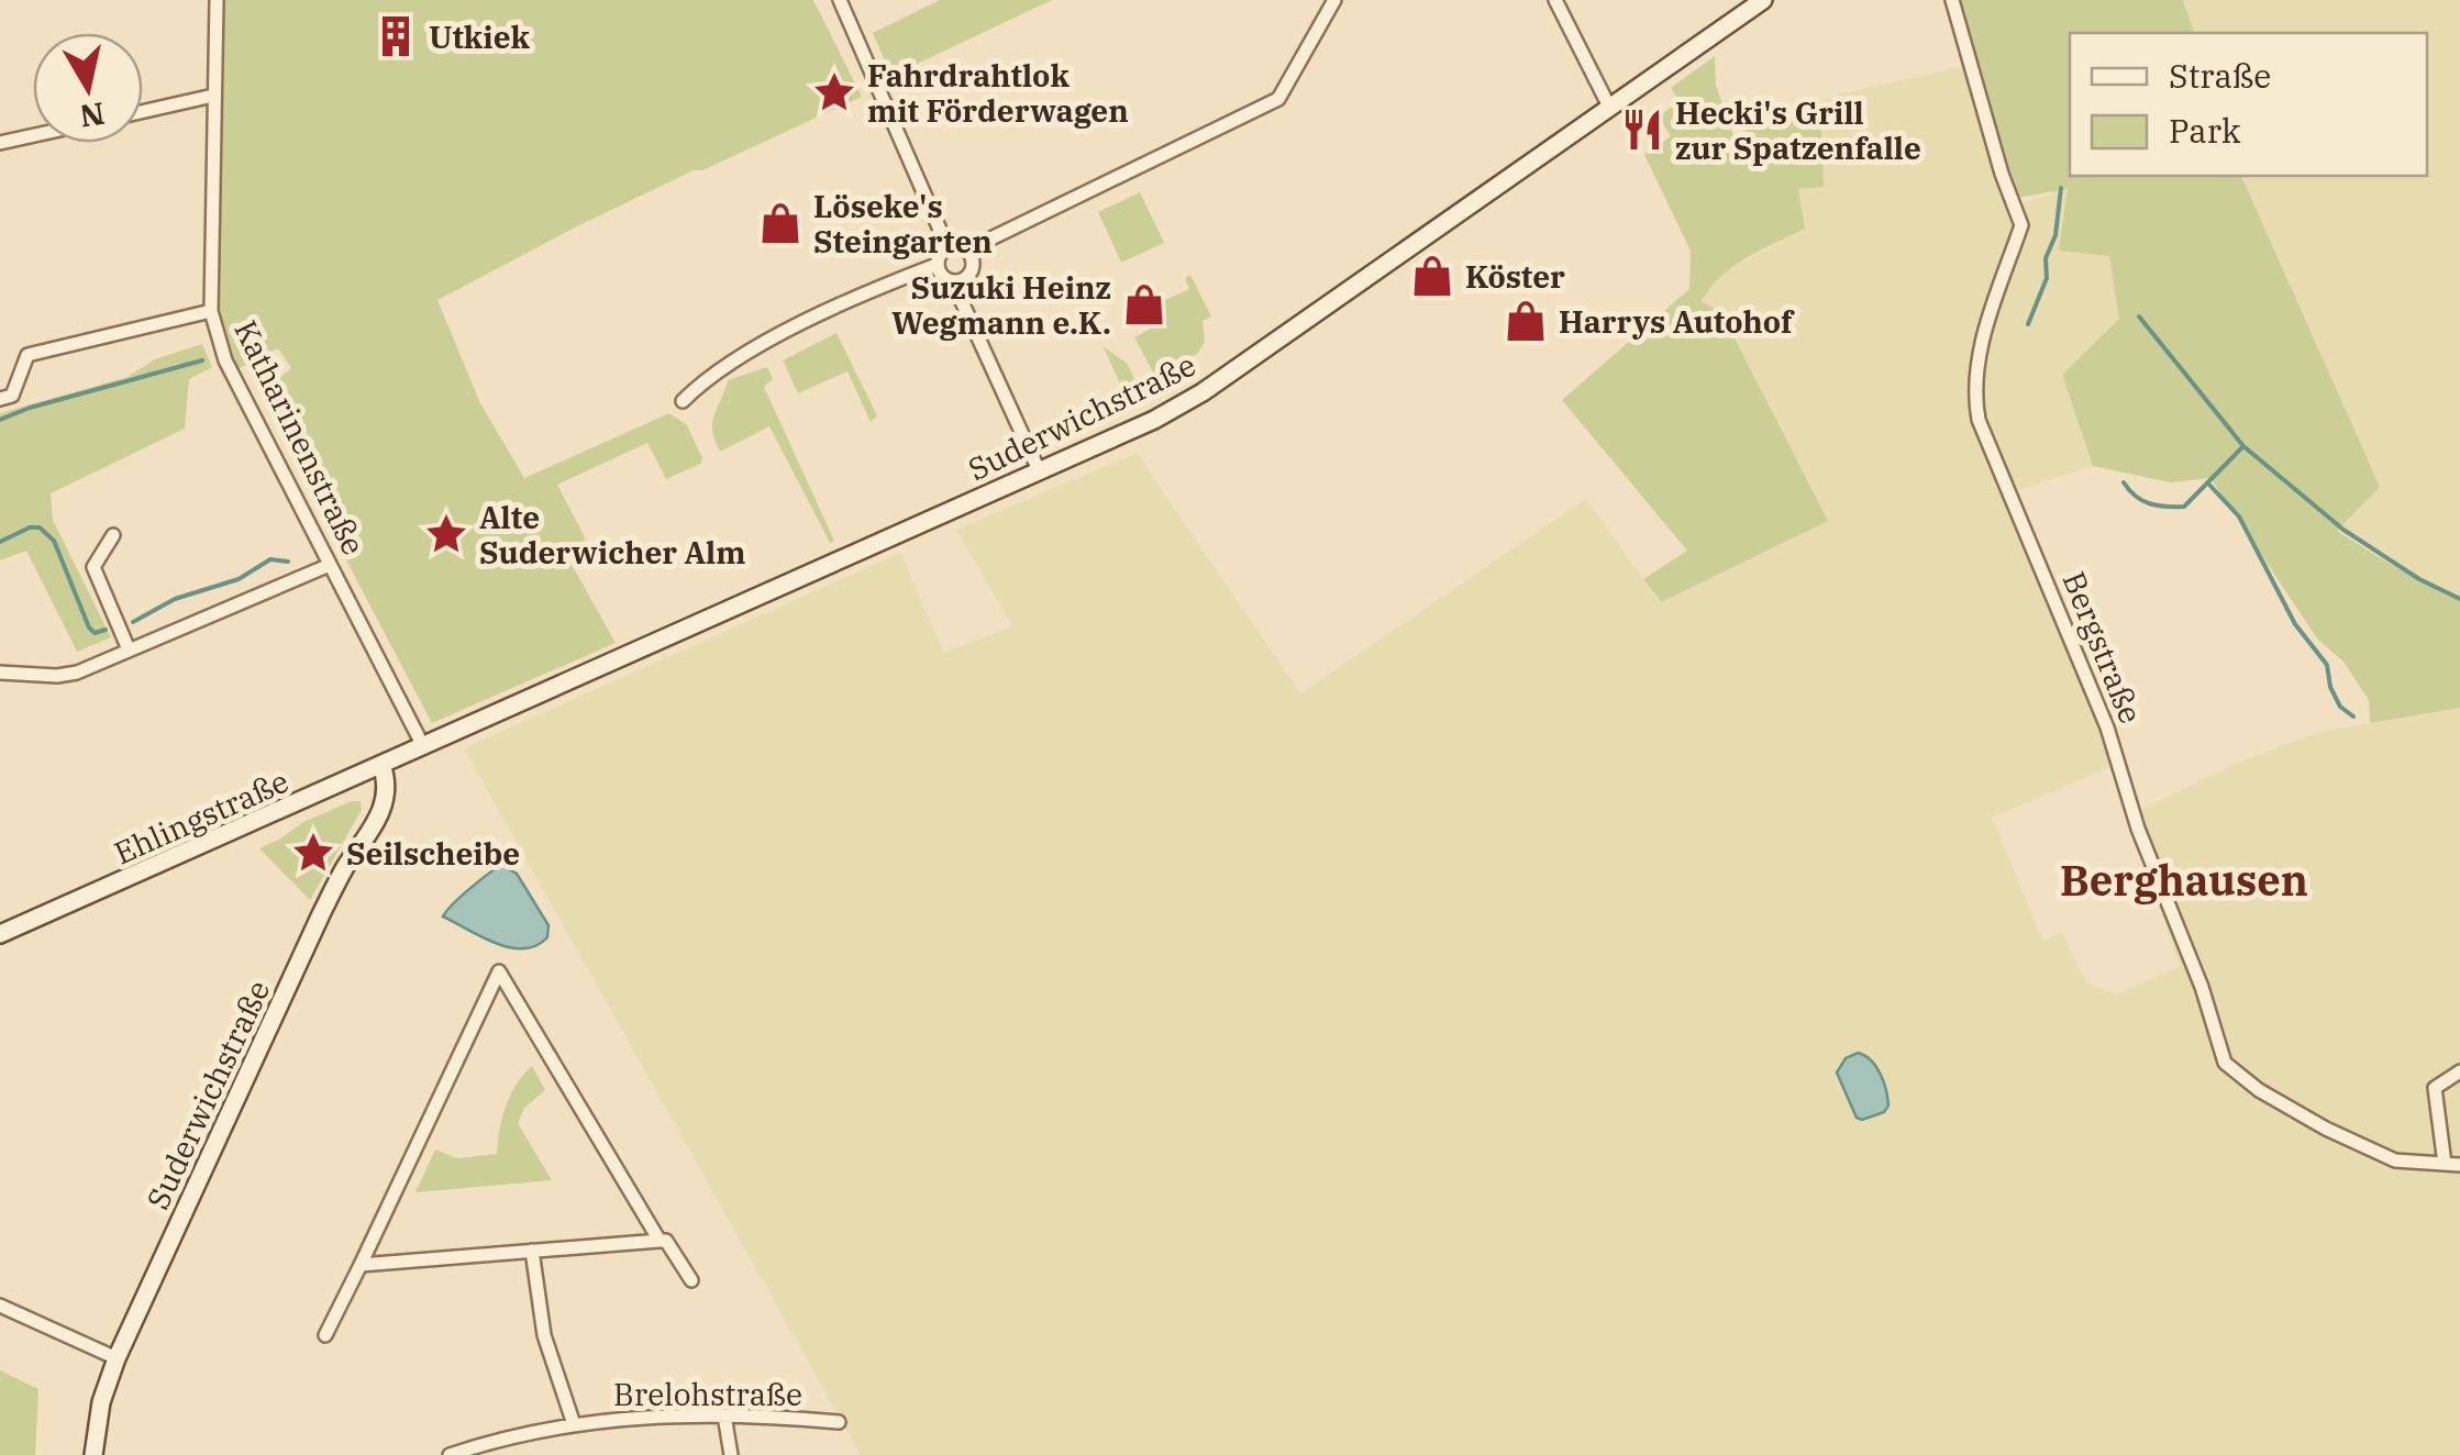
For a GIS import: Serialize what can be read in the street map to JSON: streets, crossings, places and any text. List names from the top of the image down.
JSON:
{
  "streets": {
    "main road": ["Suderwichstraße", "Ehlingstraße"],
    "street": ["Katharinenstraße", "Bergstraße", "Brelohstraße"]
  },
  "crossings": [
    ["Suderwichstraße", "Katharinenstraße"],
    ["Suderwichstraße", "Ehlingstraße"],
    ["Katharinenstraße", "Ehlingstraße"]
  ],
  "districts": ["Berghausen"],
  "places": {
    "building": ["Utkiek"],
    "place": ["Fahrdrahtlok mit Förderwagen", "Alte Suderwicher Alm", "Seilscheibe"],
    "restaurant": ["Hecki's Grill zur Spatzenfalle"],
    "shop": [
      "Löseke's Steingarten",
      "Köster",
      "Suzuki Heinz Wegmann e.K.",
      "Harrys Autohof"
    ]
  },
  "legend": ["Straße", "Park"],
  "north": "bottom"
}
